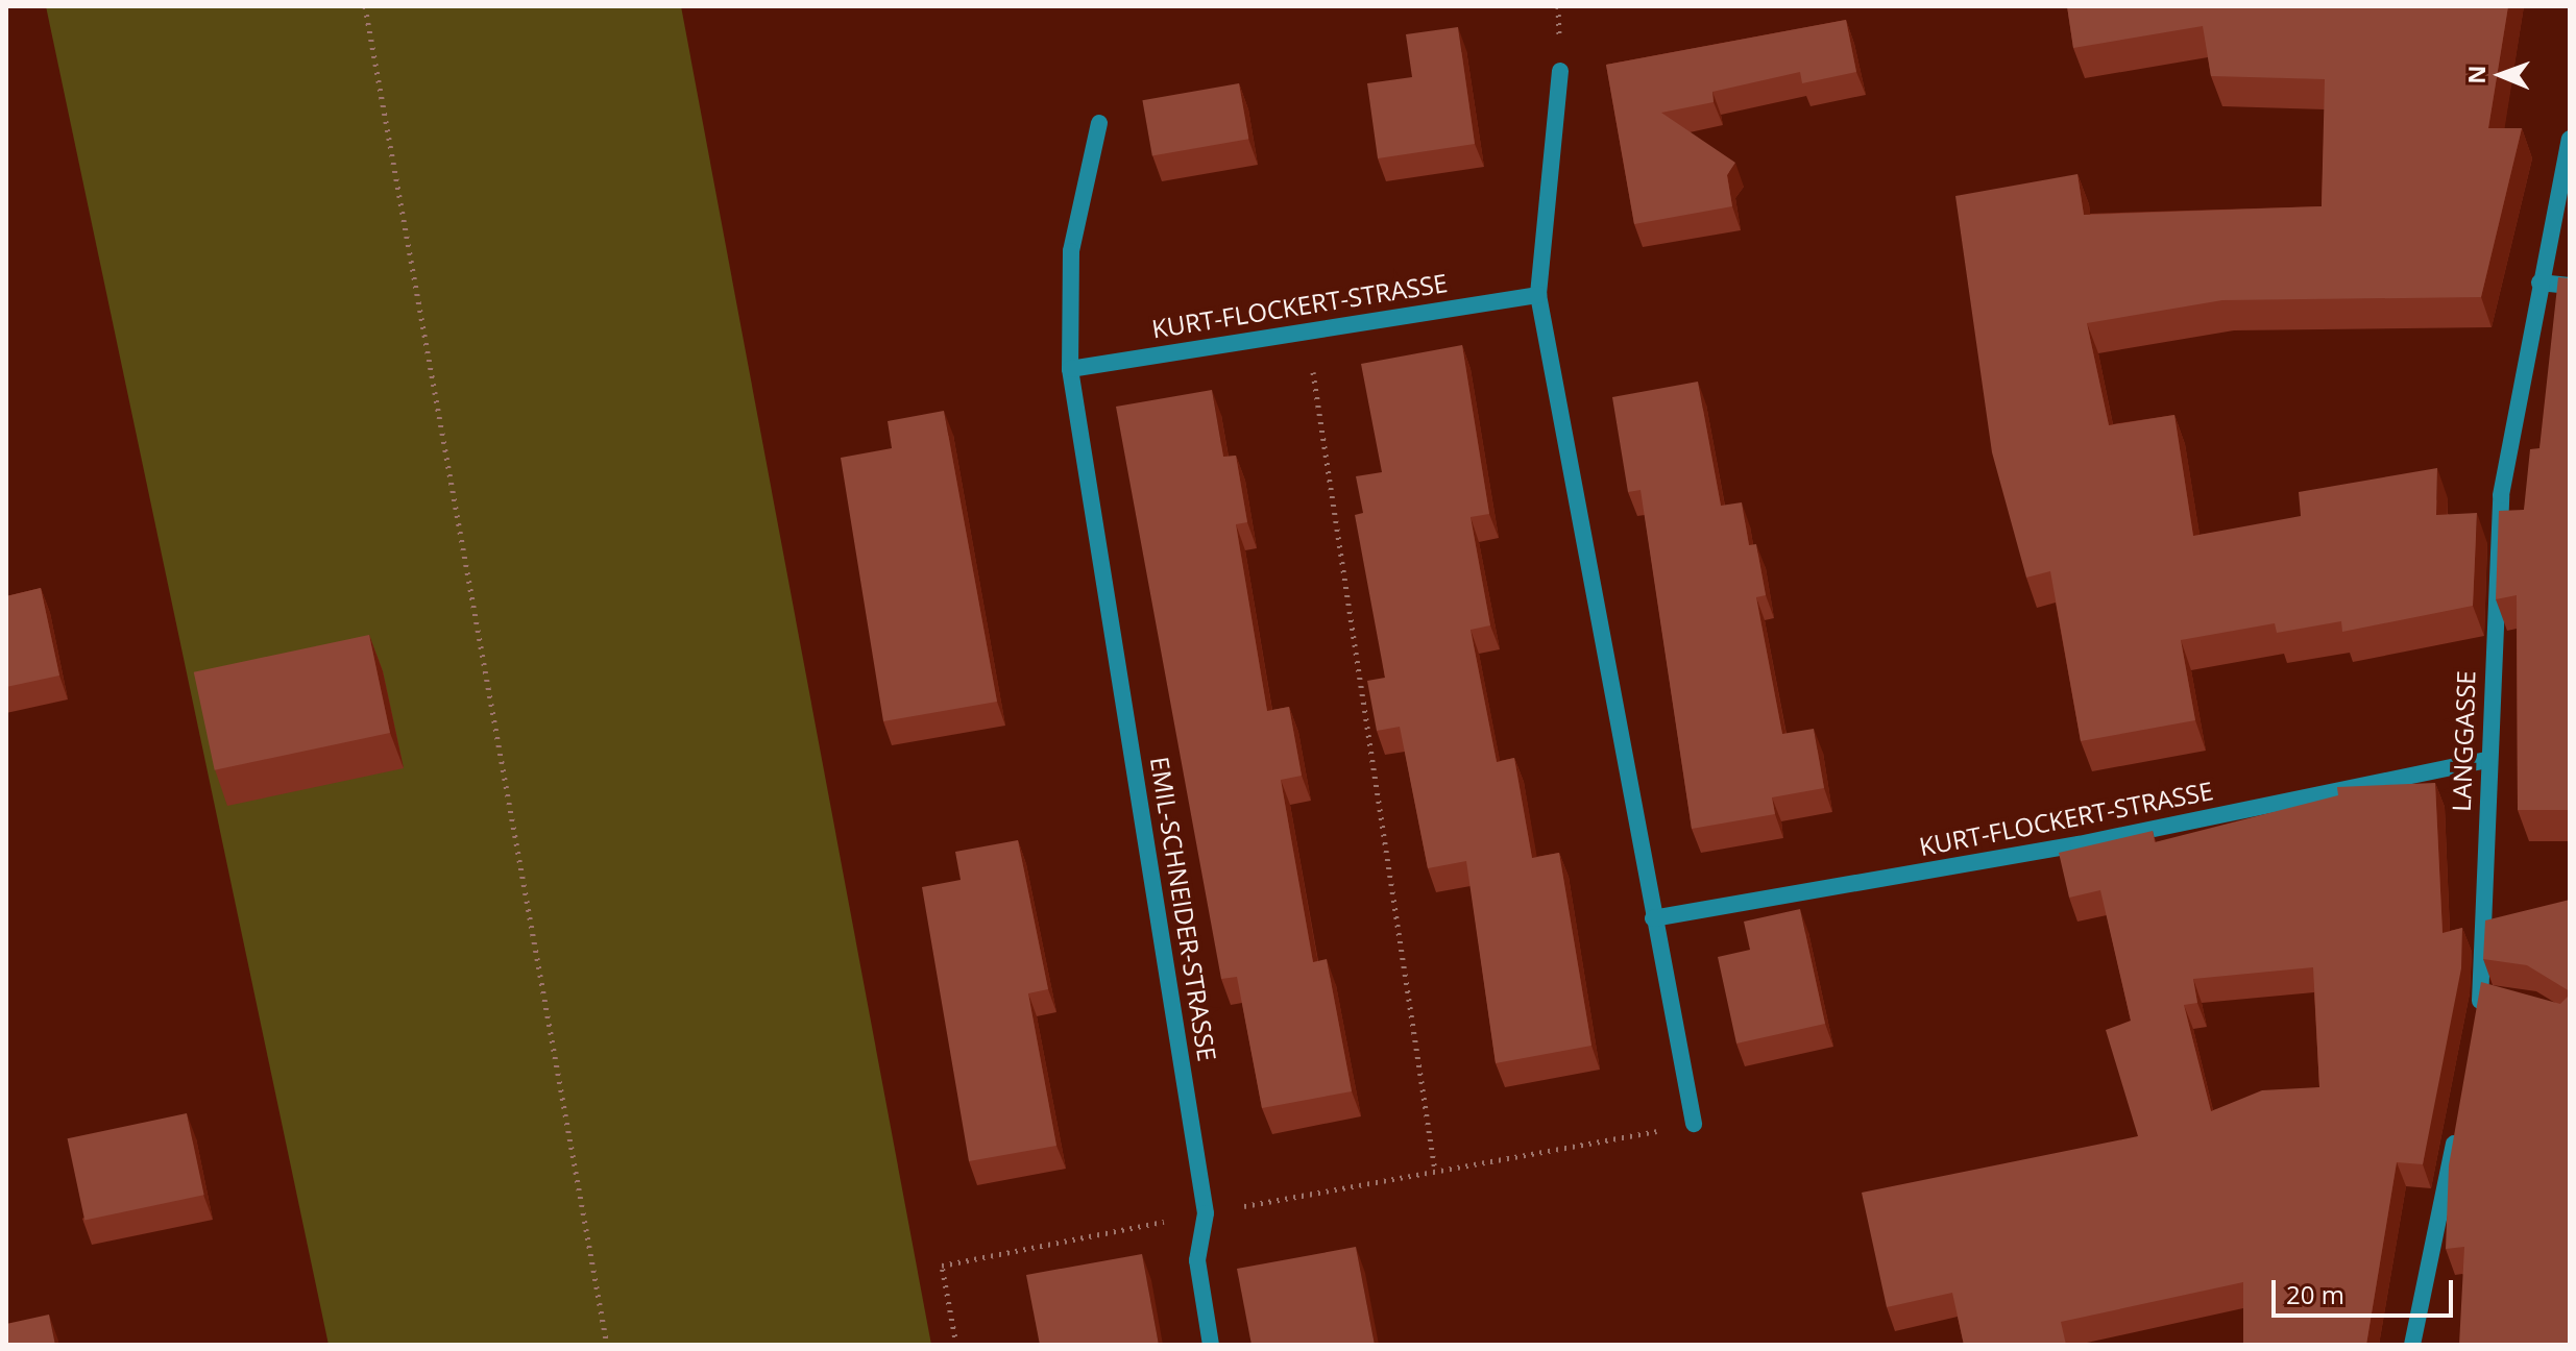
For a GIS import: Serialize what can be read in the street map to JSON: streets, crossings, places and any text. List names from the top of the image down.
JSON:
{
  "streets": {
    "street": ["KURT-FLOCKERT-STRASSE", "LANGGASSE", "EMIL-SCHNEIDER-STRASSE"]
  },
  "crossings": [
    ["KURT-FLOCKERT-STRASSE", "LANGGASSE"],
    ["KURT-FLOCKERT-STRASSE", "EMIL-SCHNEIDER-STRASSE"]
  ],
  "scale_bar": "20 m",
  "north": "left"
}
